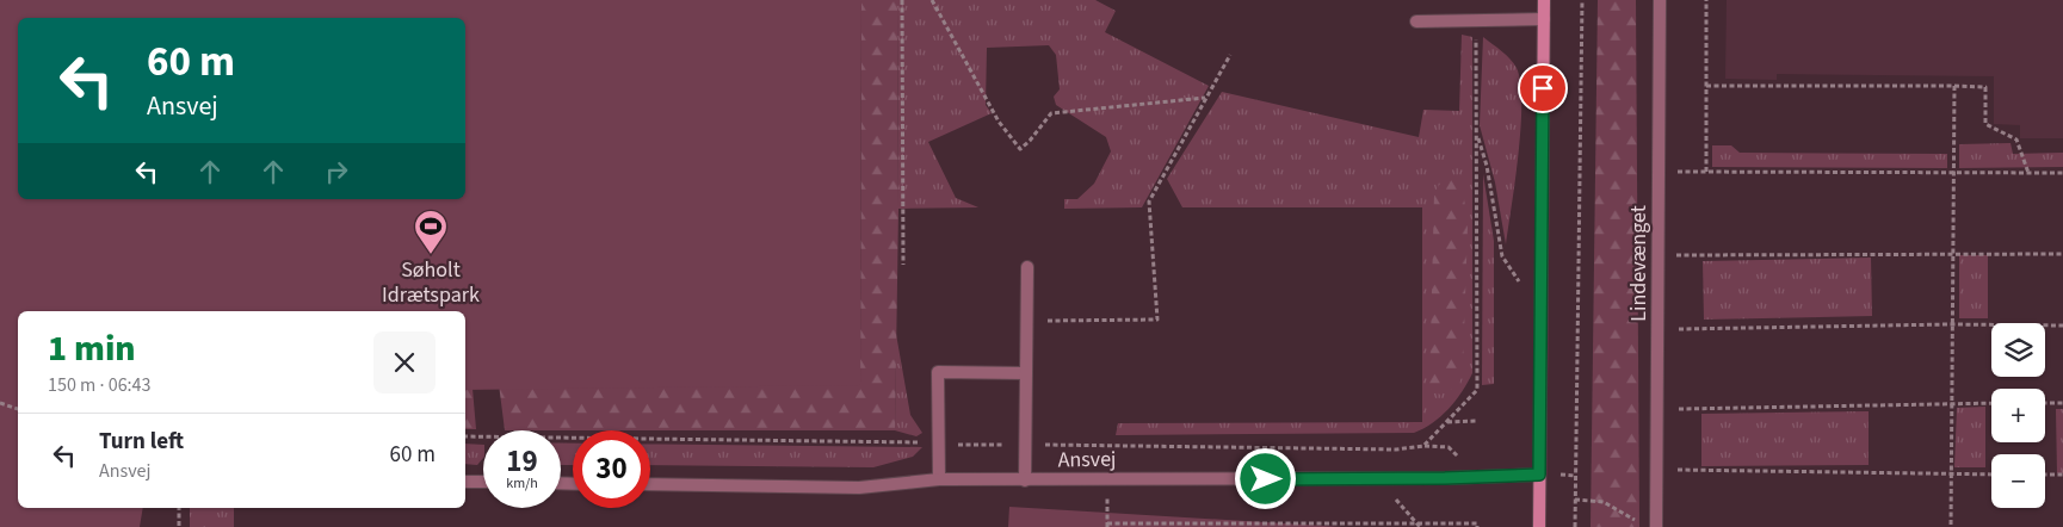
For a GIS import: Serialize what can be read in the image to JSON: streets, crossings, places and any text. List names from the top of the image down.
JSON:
{
  "streets": {
    "street": ["Lindevænget", "Ansvej"]
  },
  "places": {
    "sports": ["Søholt Idrætspark"]
  },
  "page": {
    "turn": ["60 m", "Ansvej"],
    "heading": ["1 min", "150 m · 06:43"],
    "map_buttons": ["+", "−"],
    "list": [
      {
        "name": "Turn left",
        "note": "Ansvej",
        "value": "60 m"
      }
    ],
    "speed": "19 km/h",
    "limit": "30"
  }
}
